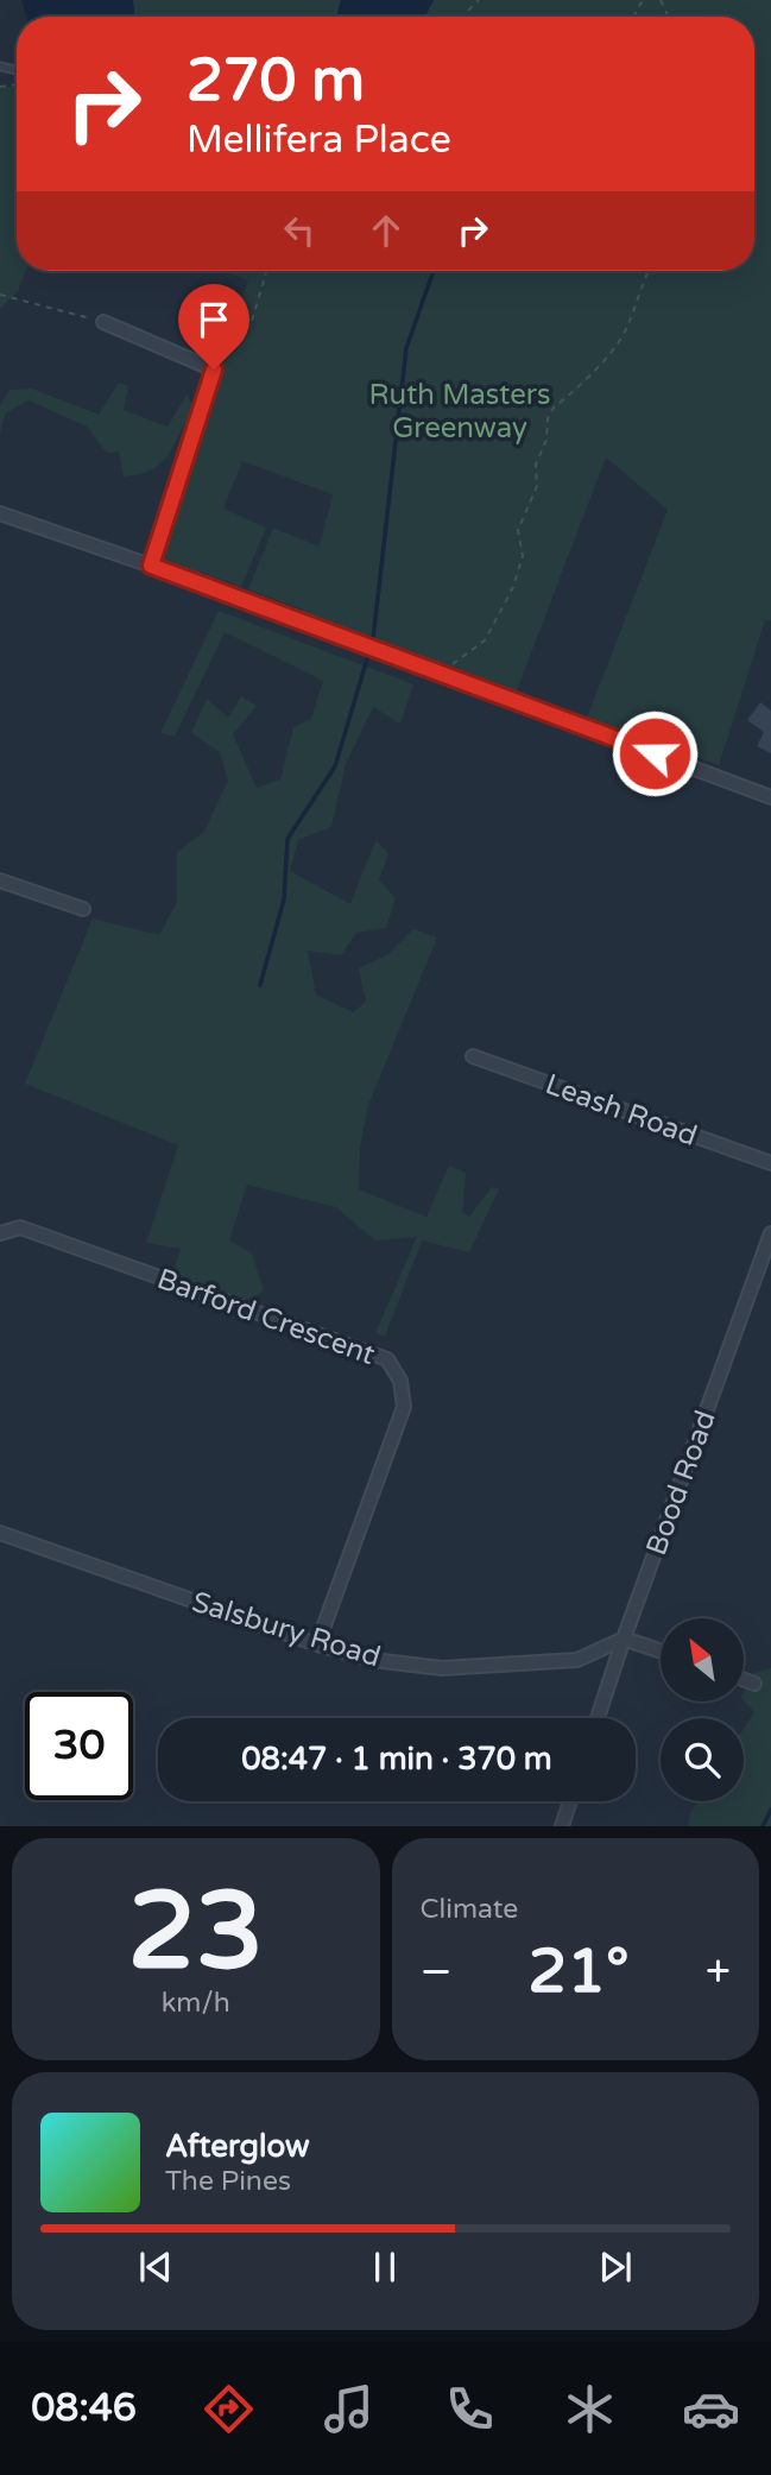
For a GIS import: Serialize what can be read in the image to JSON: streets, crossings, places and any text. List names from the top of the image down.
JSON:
{
  "streets": {
    "street": [
      "Leash Road",
      "Barford Crescent",
      "Bood Road",
      "Salsbury Road"
    ]
  },
  "crossings": [
    ["Barford Crescent", "Salsbury Road"],
    ["Bood Road", "Salsbury Road"]
  ],
  "parks": ["Ruth Masters Greenway"],
  "north": "top left",
  "page": {
    "turn": ["270 m", "Mellifera Place"],
    "limit": "30",
    "trip": "08:47 · 1 min · 370 m",
    "tile": [
      ["23", "km/h"],
      "Climate"
    ],
    "heat": ["−", "21°", "+"],
    "song": ["Afterglow", "The Pines"],
    "tabs": "08:46"
  }
}
